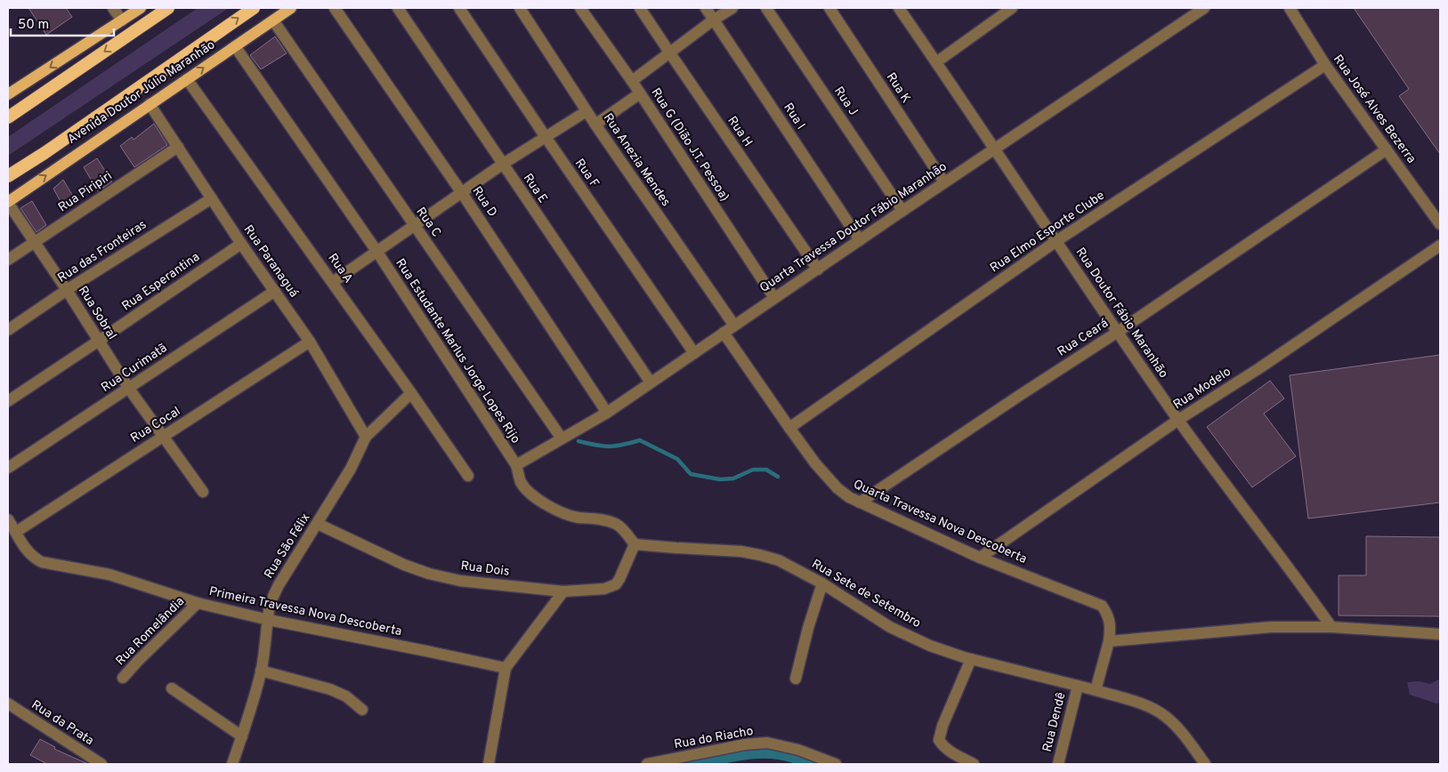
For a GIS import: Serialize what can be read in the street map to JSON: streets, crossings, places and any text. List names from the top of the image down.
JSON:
{
  "streets": {
    "highway": ["Avenida Doutor Júlio Maranhão"],
    "street": [
      "Rua K",
      "Rua J",
      "Rua José Alves Bezerra",
      "Rua I",
      "Rua H",
      "Rua G (Dião J.T. Pessoa)",
      "Rua Anezia Mendes",
      "Rua F",
      "Rua E",
      "Rua Piripiri",
      "Rua D",
      "Rua C",
      "Quarta Travessa Doutor Fábio Maranhão",
      "Rua Elmo Esporte Clube",
      "Rua das Fronteiras",
      "Rua Paranaguá",
      "Rua A",
      "Rua Esperantina",
      "Rua Sobral",
      "Rua Doutor Fábio Maranhão",
      "Rua Ceará",
      "Rua Estudante Marlus Jorge Lopes Rijo",
      "Rua Curimatã",
      "Rua Modelo",
      "Rua Cocal",
      "Quarta Travessa Nova Descoberta",
      "Rua São Félix",
      "Rua Dois",
      "Rua Sete de Setembro",
      "Primeira Travessa Nova Descoberta",
      "Rua Romelândia",
      "Rua Dendê",
      "Rua da Prata",
      "Rua do Riacho"
    ]
  },
  "crossings": [
    ["Rua K", "Quarta Travessa Doutor Fábio Maranhão"],
    ["Avenida Doutor Júlio Maranhão", "Rua C"],
    ["Avenida Doutor Júlio Maranhão", "Rua Paranaguá"],
    ["Avenida Doutor Júlio Maranhão", "Rua A"],
    ["Avenida Doutor Júlio Maranhão", "Rua Sobral"],
    ["Avenida Doutor Júlio Maranhão", "Rua Estudante Marlus Jorge Lopes Rijo"],
    ["Rua J", "Quarta Travessa Doutor Fábio Maranhão"],
    ["Rua José Alves Bezerra", "Rua Elmo Esporte Clube"],
    ["Rua José Alves Bezerra", "Rua Ceará"],
    ["Rua I", "Quarta Travessa Doutor Fábio Maranhão"],
    ["Rua H", "Quarta Travessa Doutor Fábio Maranhão"],
    ["Rua G (Dião J.T. Pessoa)", "Quarta Travessa Doutor Fábio Maranhão"],
    ["Rua Anezia Mendes", "Quarta Travessa Doutor Fábio Maranhão"],
    ["Rua F", "Quarta Travessa Doutor Fábio Maranhão"],
    ["Rua E", "Quarta Travessa Doutor Fábio Maranhão"],
    ["Rua Piripiri", "Rua Paranaguá"],
    ["Rua Piripiri", "Rua Sobral"],
    ["Rua D", "Quarta Travessa Doutor Fábio Maranhão"],
    ["Rua C", "Quarta Travessa Doutor Fábio Maranhão"],
    ["Quarta Travessa Doutor Fábio Maranhão", "Rua Doutor Fábio Maranhão"],
    ["Quarta Travessa Doutor Fábio Maranhão", "Rua Estudante Marlus Jorge Lopes Rijo"],
    ["Quarta Travessa Doutor Fábio Maranhão", "Quarta Travessa Nova Descoberta"],
    ["Rua Elmo Esporte Clube", "Rua Doutor Fábio Maranhão"],
    ["Rua Elmo Esporte Clube", "Quarta Travessa Nova Descoberta"],
    ["Rua das Fronteiras", "Rua Paranaguá"],
    ["Rua das Fronteiras", "Rua Sobral"],
    ["Rua Paranaguá", "Rua Esperantina"],
    ["Rua Paranaguá", "Rua Curimatã"],
    ["Rua Paranaguá", "Rua Cocal"],
    ["Rua Paranaguá", "Rua São Félix"],
    ["Rua A", "Rua São Félix"],
    ["Rua Esperantina", "Rua Sobral"],
    ["Rua Sobral", "Rua Curimatã"],
    ["Rua Sobral", "Rua Cocal"],
    ["Rua Doutor Fábio Maranhão", "Rua Ceará"],
    ["Rua Doutor Fábio Maranhão", "Rua Modelo"],
    ["Rua Ceará", "Quarta Travessa Nova Descoberta"],
    ["Rua Modelo", "Quarta Travessa Nova Descoberta"],
    ["Rua Cocal", "Primeira Travessa Nova Descoberta"],
    ["Quarta Travessa Nova Descoberta", "Rua Sete de Setembro"],
    ["Rua São Félix", "Rua Dois"],
    ["Rua São Félix", "Primeira Travessa Nova Descoberta"],
    ["Rua Dois", "Rua Sete de Setembro"],
    ["Rua Sete de Setembro", "Rua Dendê"],
    ["Primeira Travessa Nova Descoberta", "Rua Romelândia"]
  ],
  "scale_bar": "50 m"
}
